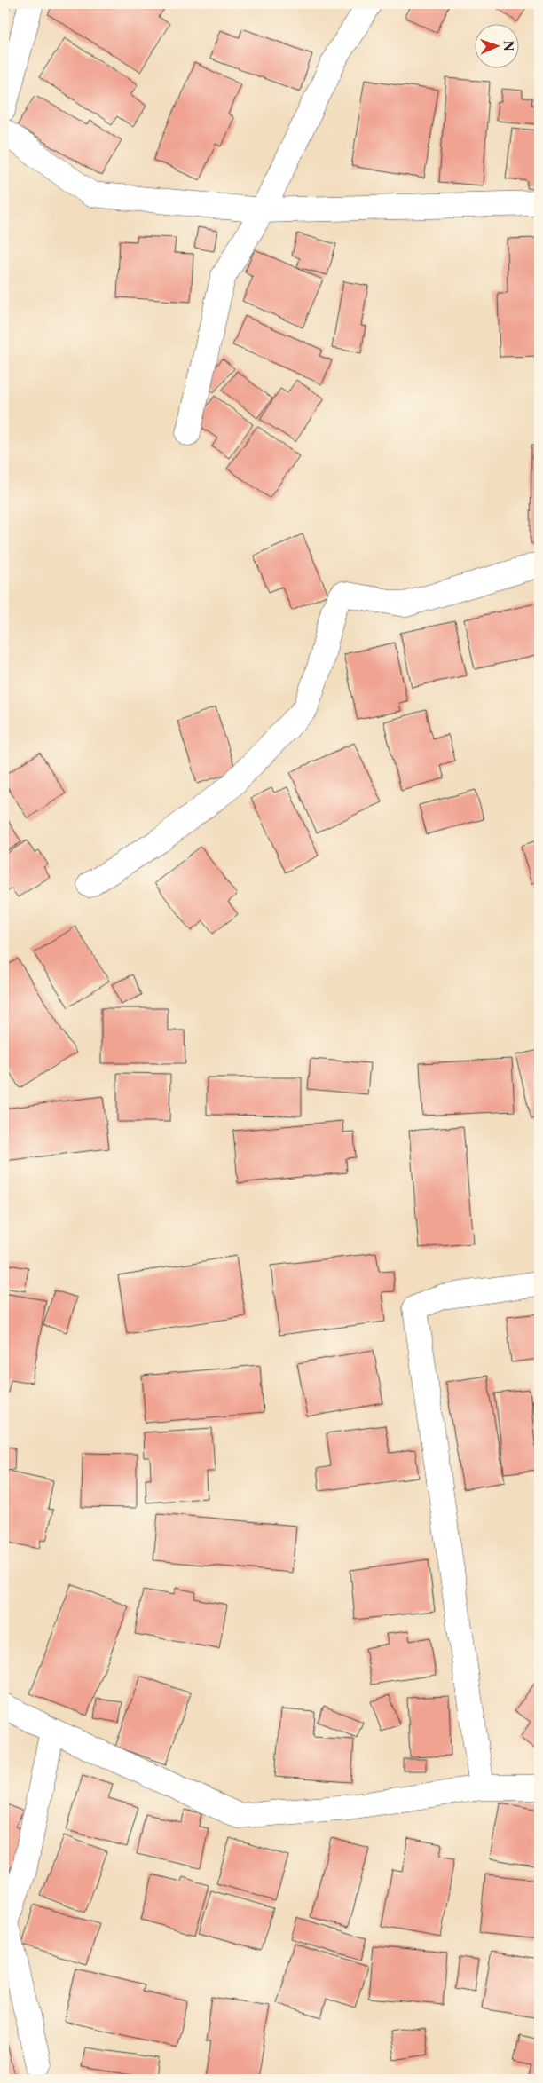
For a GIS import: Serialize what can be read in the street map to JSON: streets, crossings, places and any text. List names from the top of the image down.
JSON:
{
  "north": "right"
}
